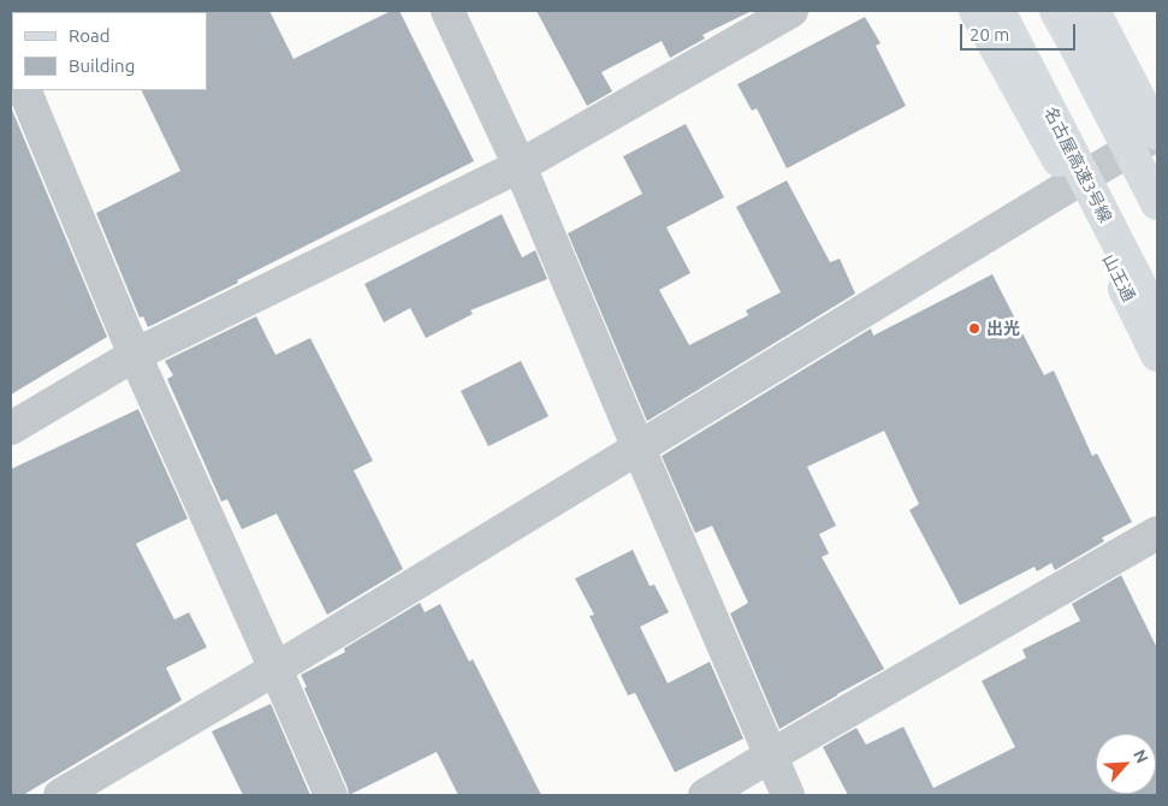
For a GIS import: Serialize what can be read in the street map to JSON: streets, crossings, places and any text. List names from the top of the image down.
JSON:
{
  "streets": {
    "main road": ["名古屋高速3号線", "山王通"]
  },
  "places": ["出光"],
  "legend": ["Road", "Building"],
  "scale_bar": "20 m",
  "north": "top right"
}
